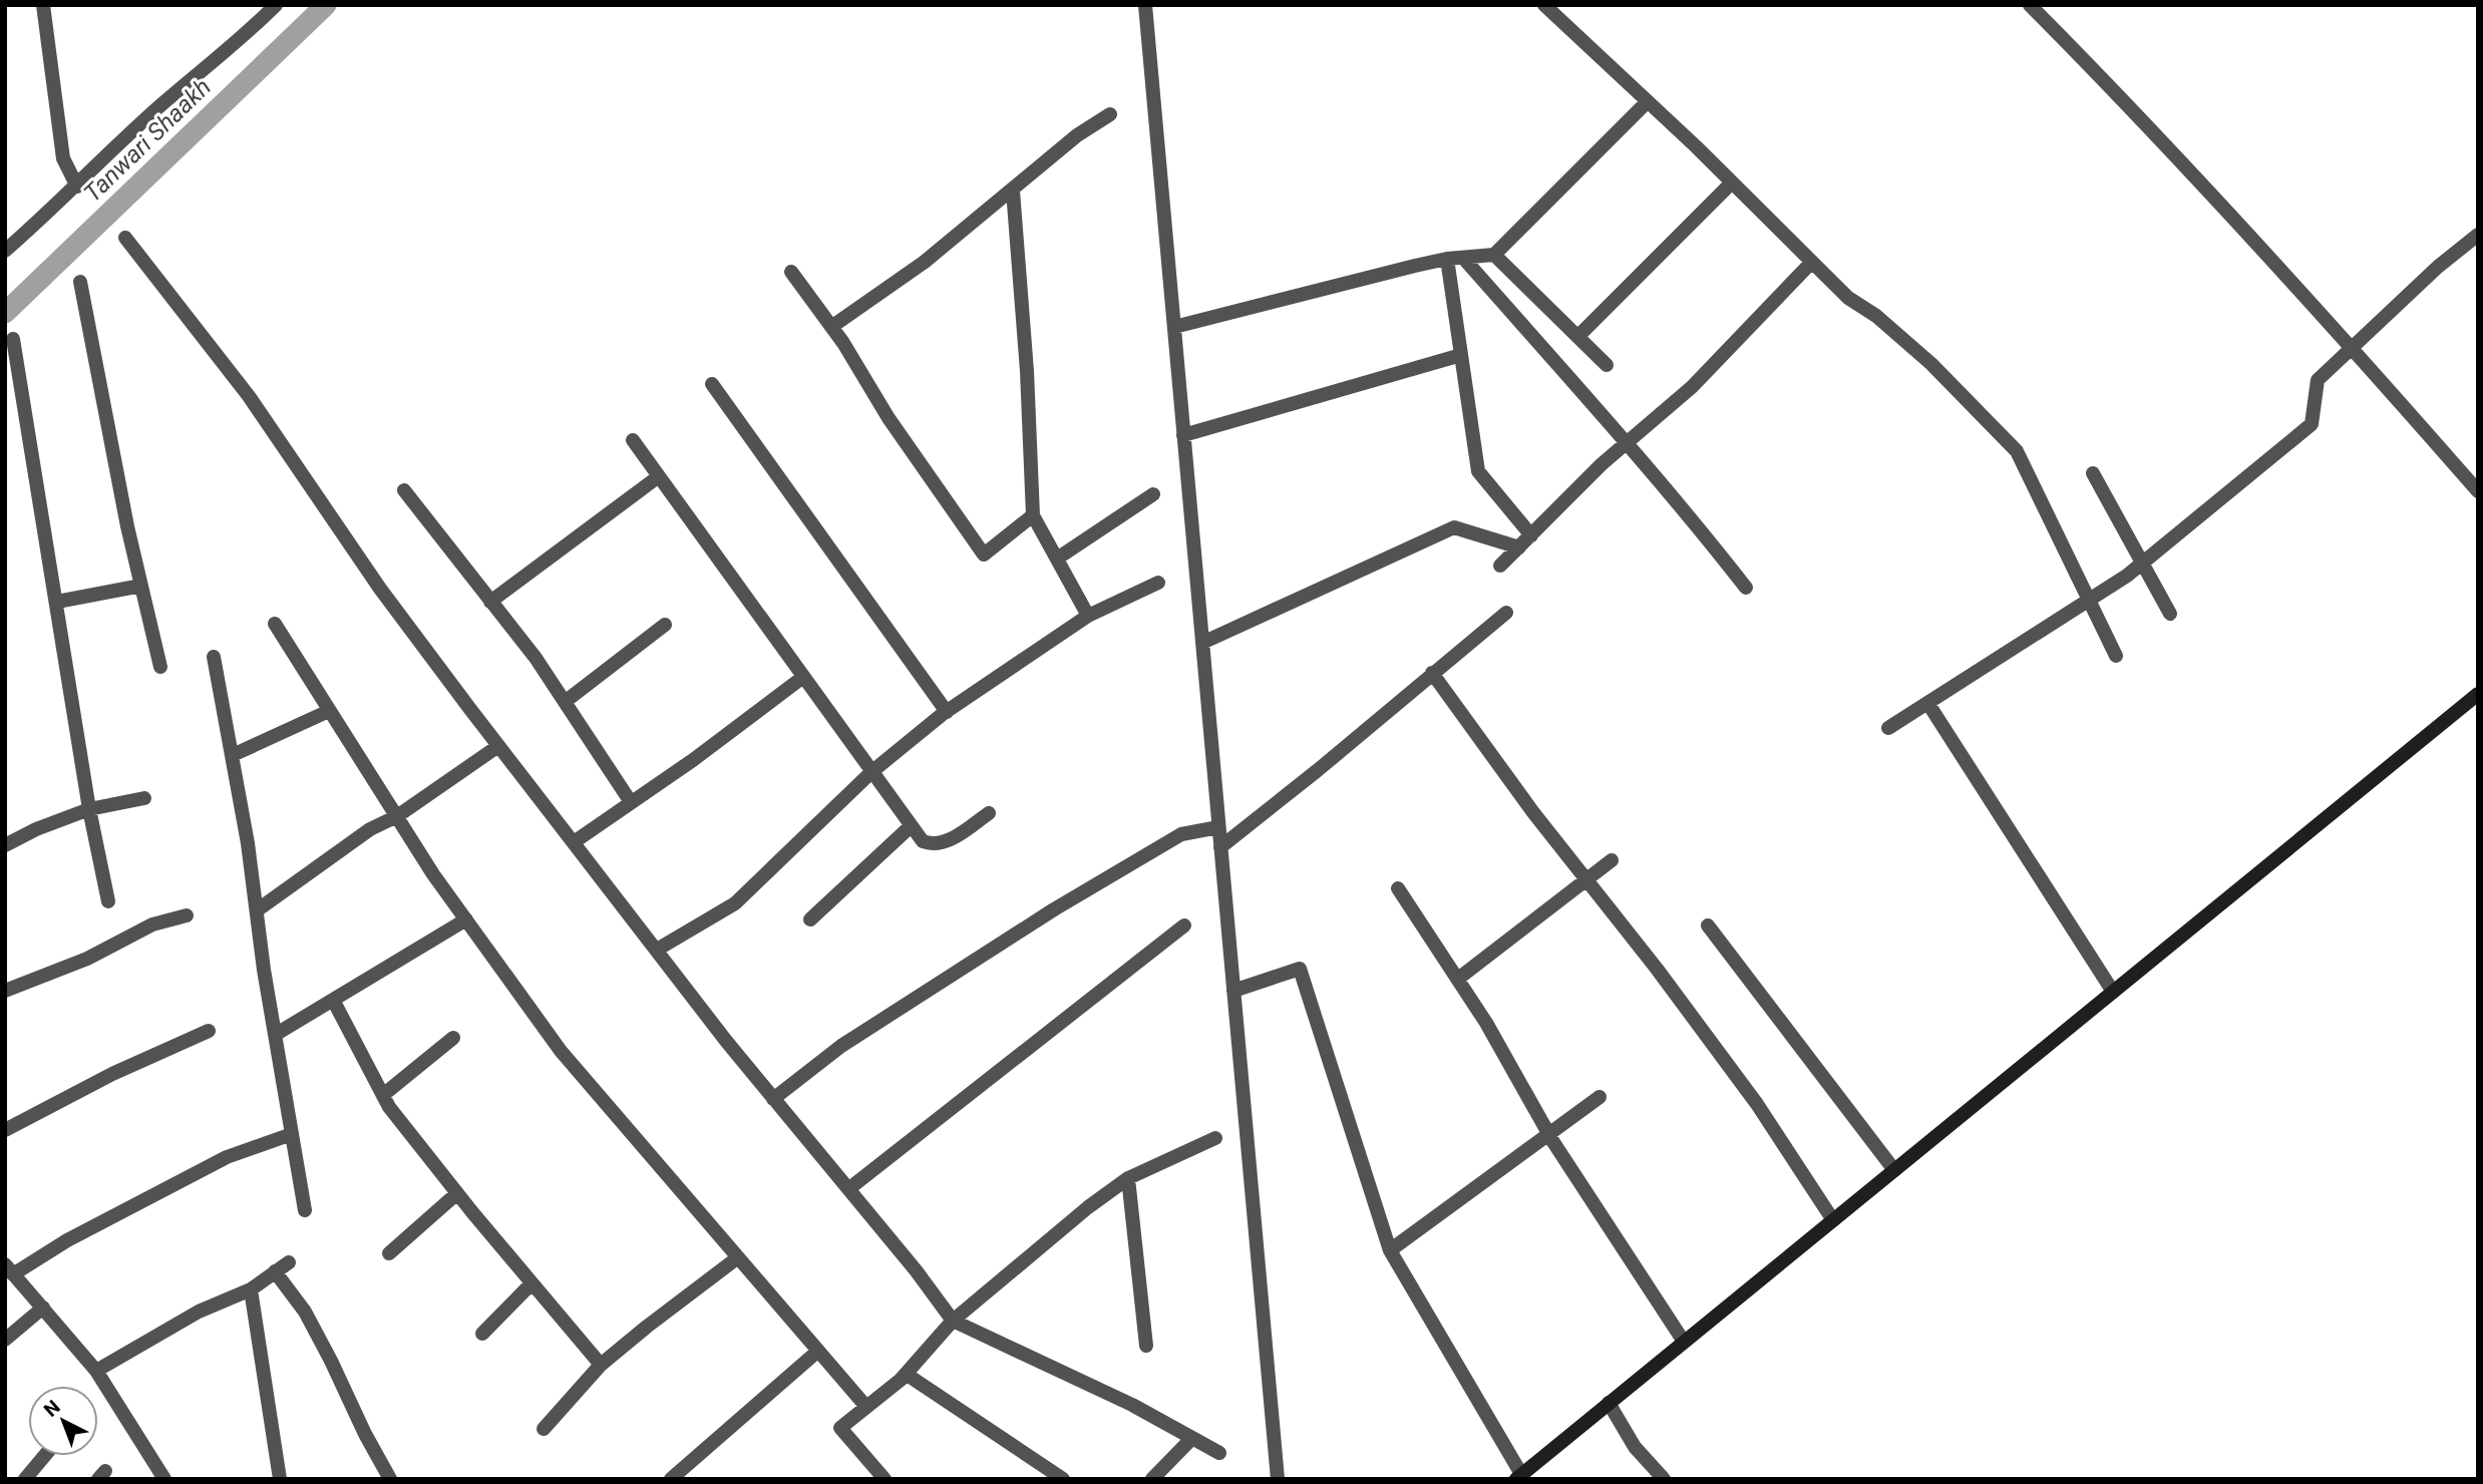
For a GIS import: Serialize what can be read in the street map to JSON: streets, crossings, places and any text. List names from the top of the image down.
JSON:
{
  "water": ["Tanwari Shaakh"],
  "north": "top left"
}
